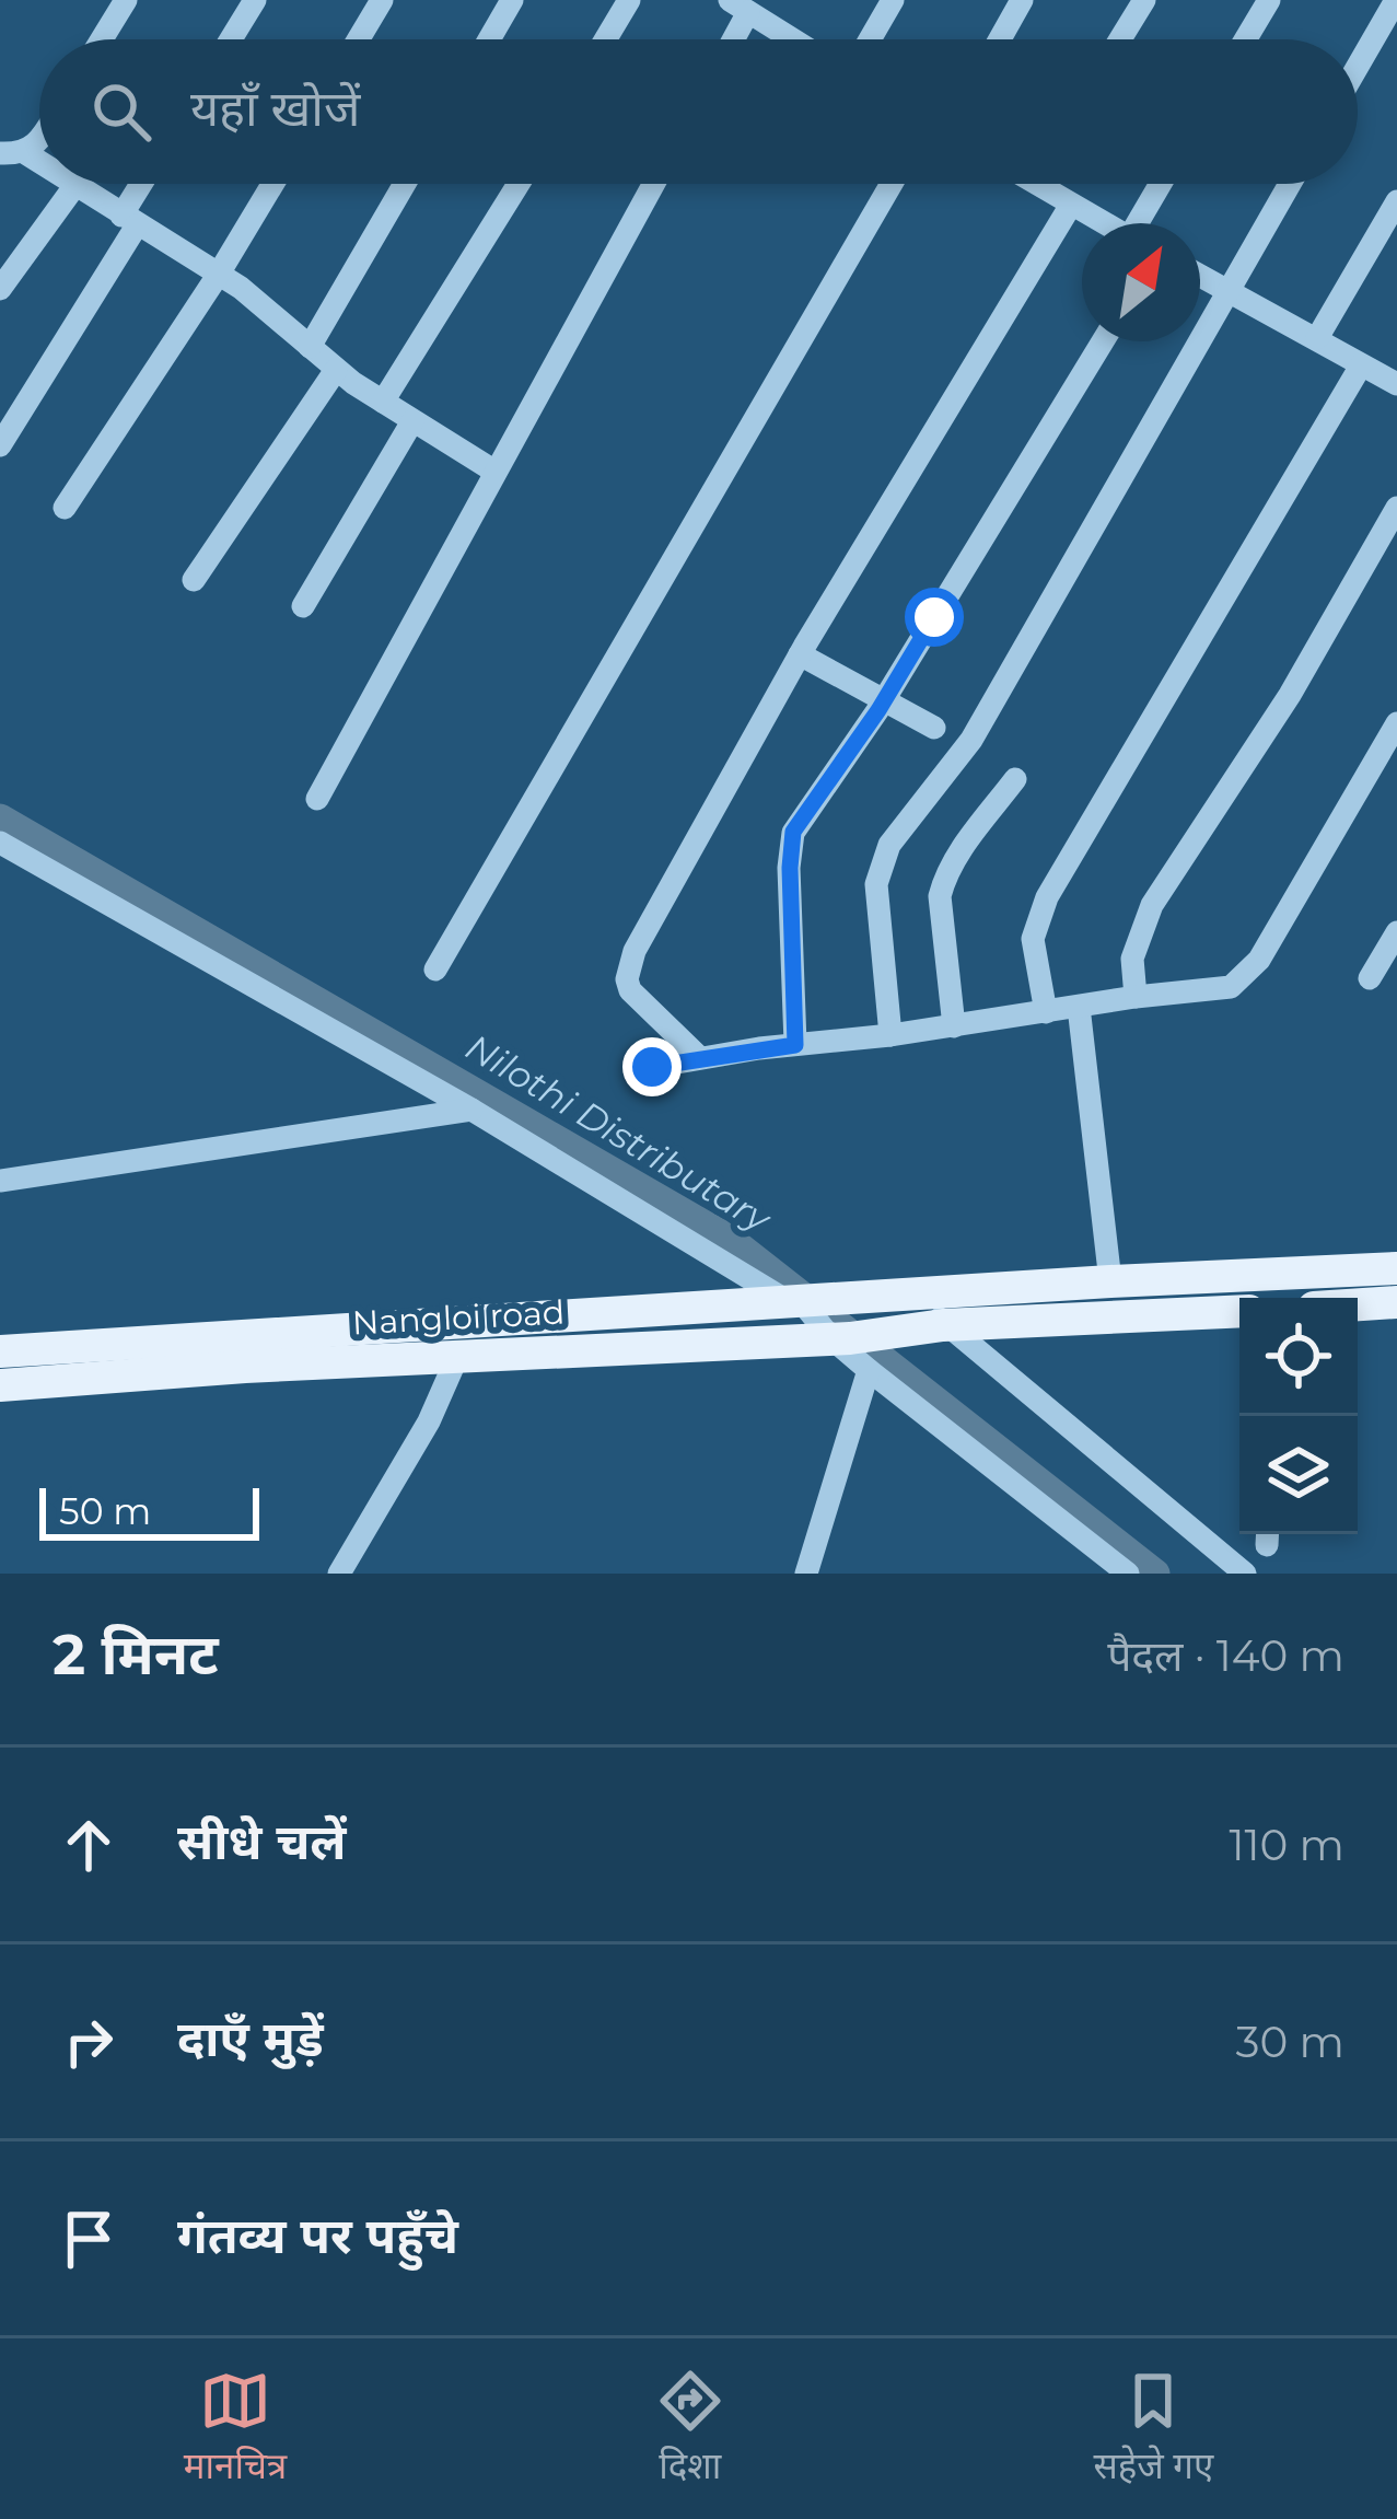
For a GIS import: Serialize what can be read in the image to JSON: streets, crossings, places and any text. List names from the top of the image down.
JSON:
{
  "streets": {
    "main road": ["Nangloi road"]
  },
  "water": ["Nilothi Distributary"],
  "scale_bar": "50 m",
  "north": "top right",
  "page": {
    "search": "यहाँ खोजें",
    "scale": "50 m",
    "heading": ["2 मिनट", "पैदल · 140 m"],
    "list": [
      ["सीधे चलें", "110 m"],
      ["दाएँ मुड़ें", "30 m"],
      "गंतव्य पर पहुँचे"
    ],
    "nav": ["मानचित्र", "दिशा", "सहेजे गए"]
  }
}
